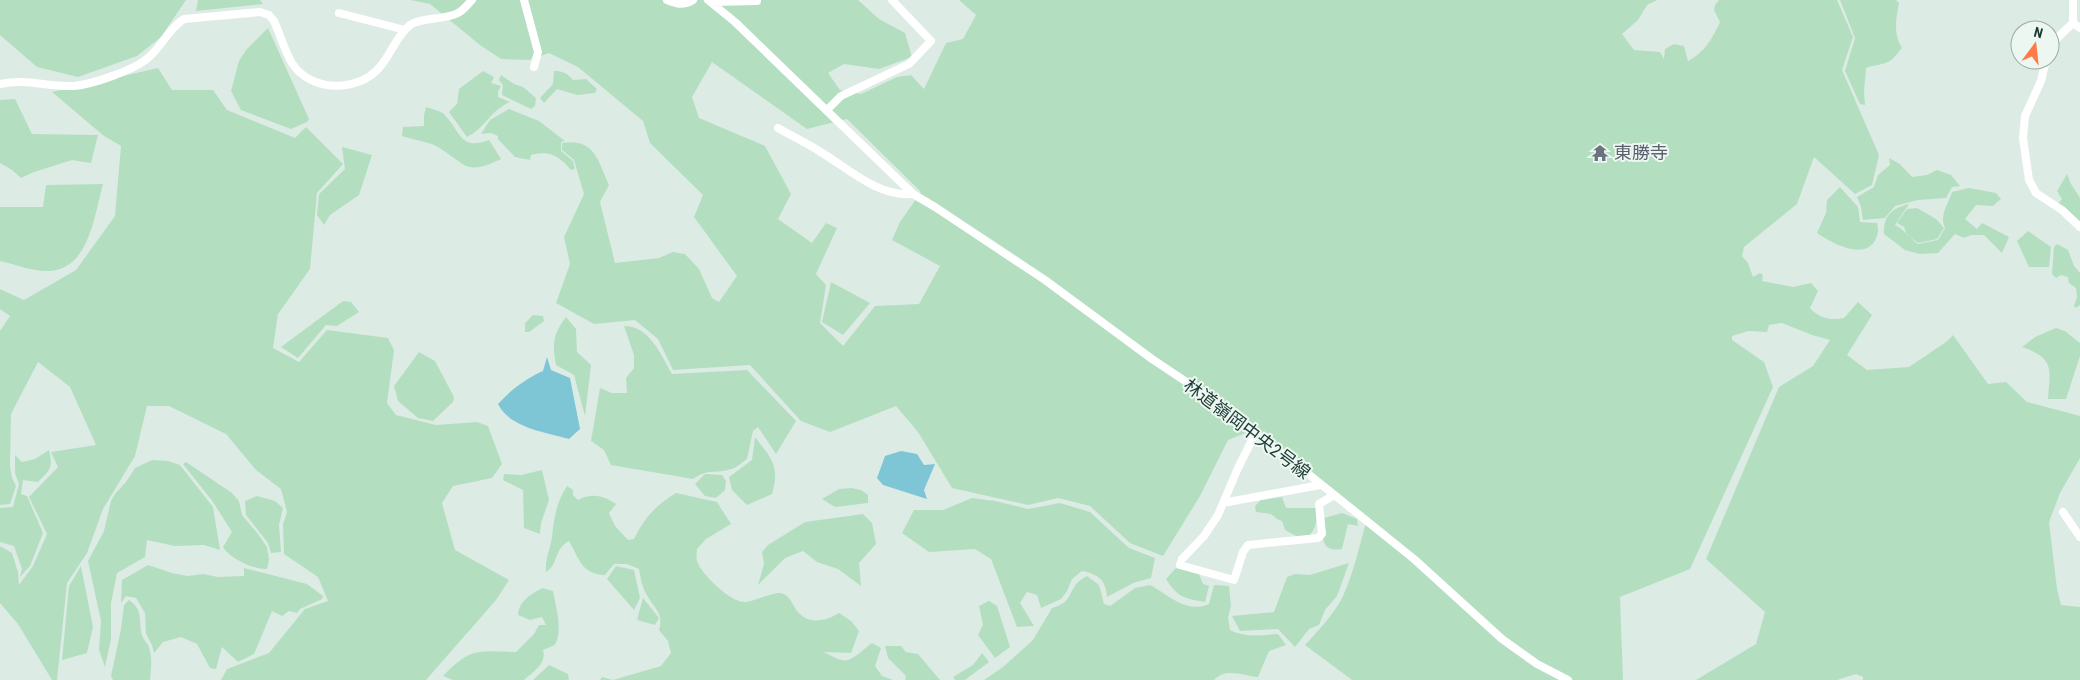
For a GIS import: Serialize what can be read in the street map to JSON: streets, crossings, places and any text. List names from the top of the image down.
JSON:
{
  "streets": {
    "street": ["林道嶺岡中央2号線"]
  },
  "places": {
    "temple": ["東勝寺"]
  },
  "north": "top"
}
